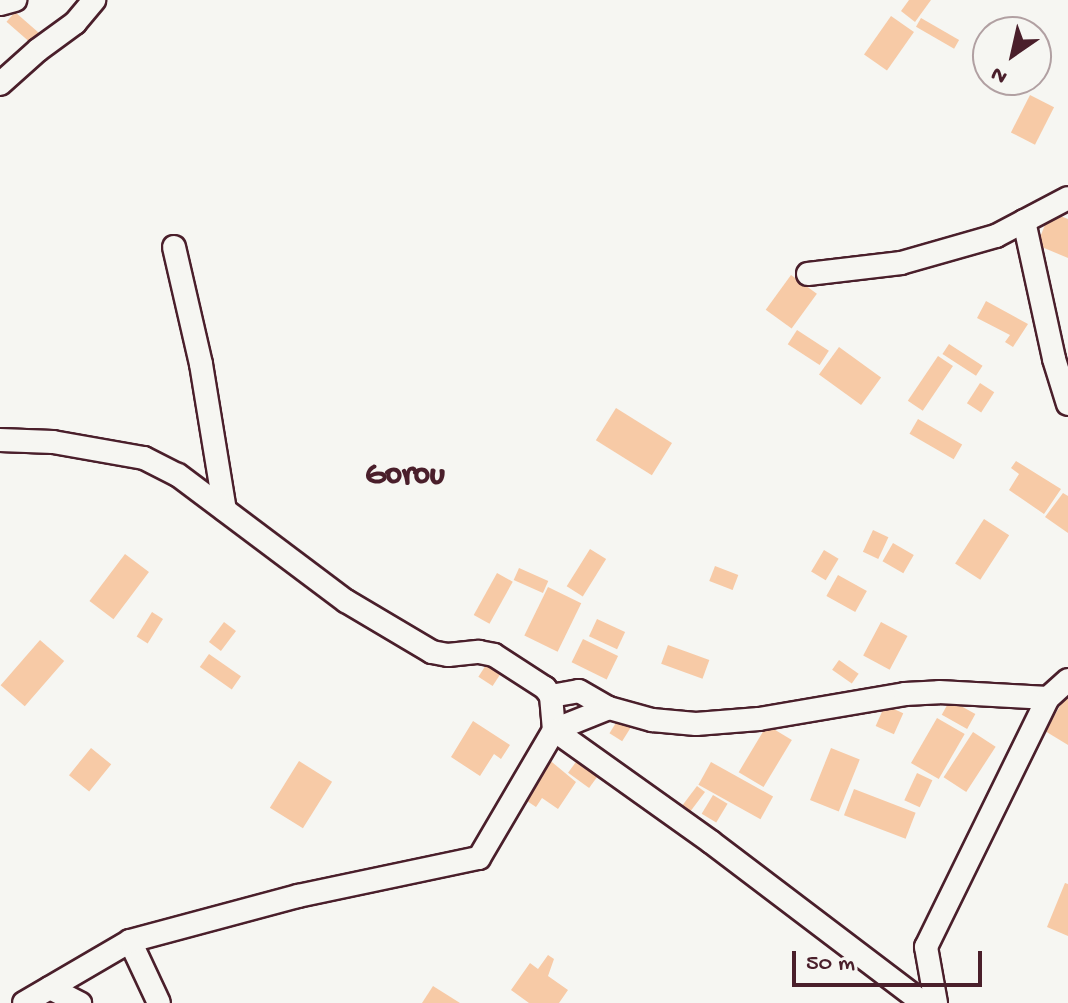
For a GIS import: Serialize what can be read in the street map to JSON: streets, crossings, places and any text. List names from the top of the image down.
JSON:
{
  "districts": ["Gorou"],
  "scale_bar": "50 m",
  "north": "bottom left"
}
